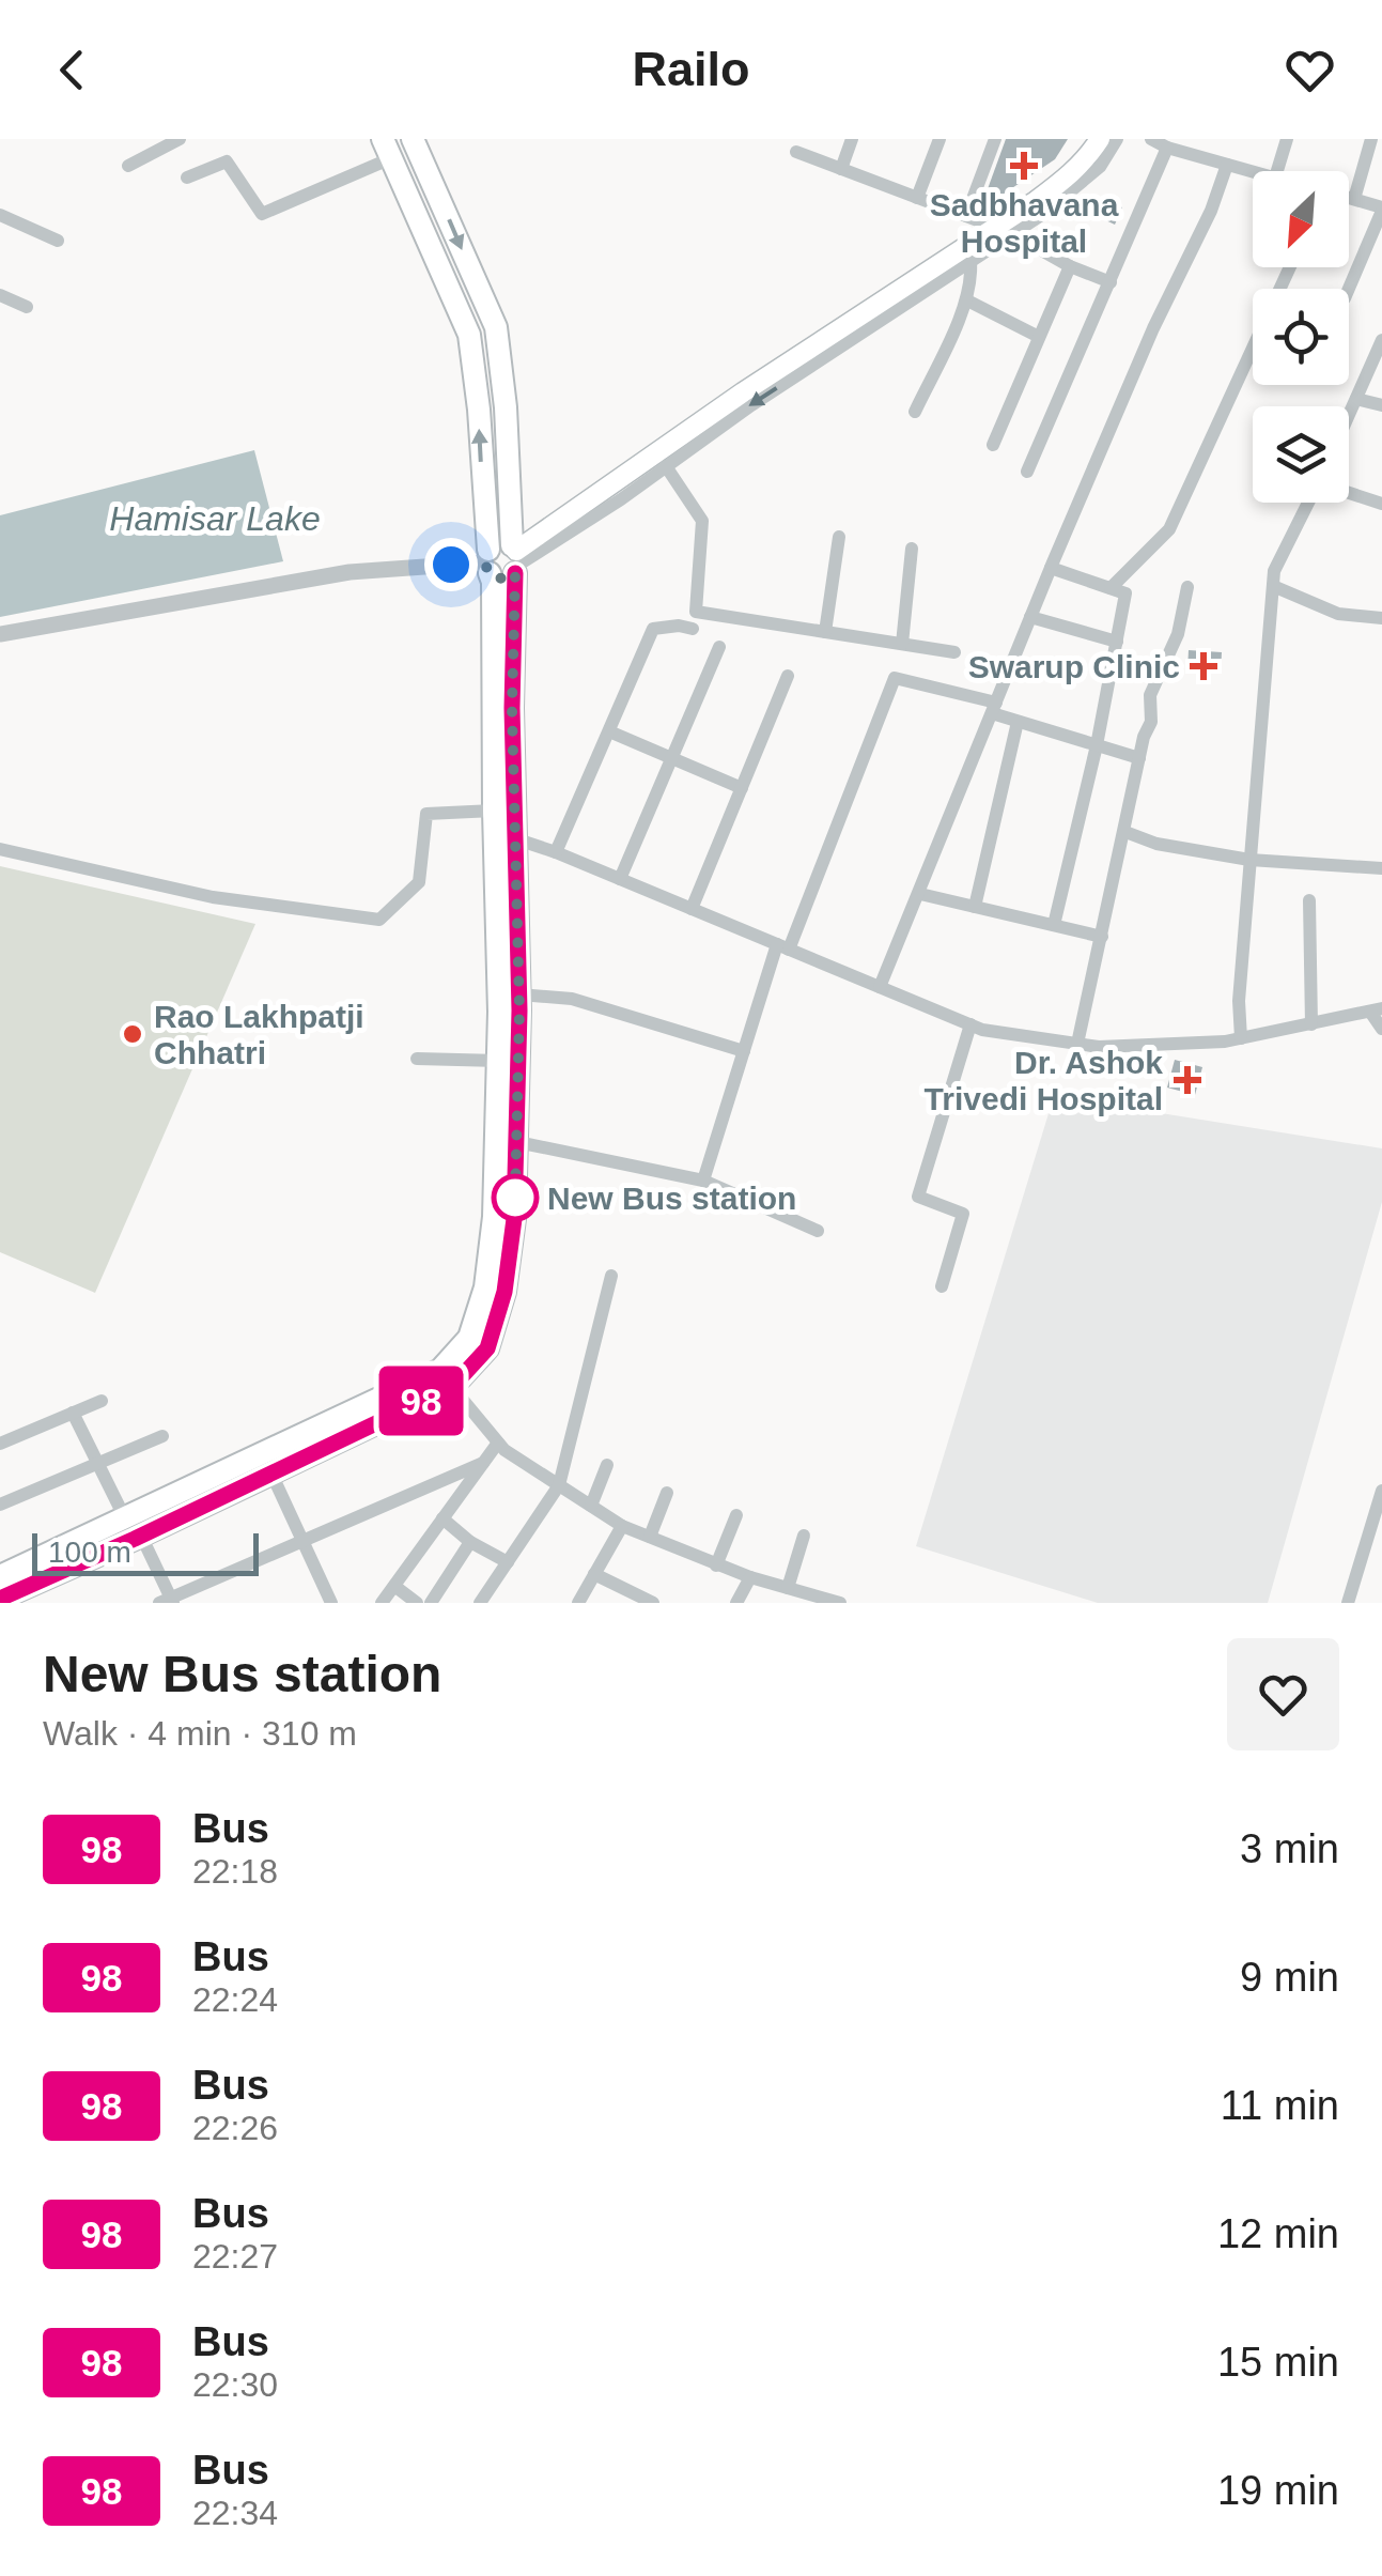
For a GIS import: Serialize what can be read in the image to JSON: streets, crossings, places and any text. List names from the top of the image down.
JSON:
{
  "water": ["Hamisar Lake"],
  "places": {
    "health": ["Sadbhavana Hospital", "Swarup Clinic", "Dr. Ashok Trivedi Hospital"],
    "other": ["Rao Lakhpatji Chhatri", "New Bus station"]
  },
  "lines": ["bus line 98"],
  "scale_bar": "100 m",
  "north": "bottom left",
  "page": {
    "header": "Railo",
    "on_map": "98",
    "scale": "100 m",
    "heading": ["New Bus station", "Walk · 4 min · 310 m"],
    "list": [
      {
        "mark": "98",
        "name": "Bus",
        "note": "22:18",
        "value": "3 min"
      },
      {
        "mark": "98",
        "name": "Bus",
        "note": "22:24",
        "value": "9 min"
      },
      {
        "mark": "98",
        "name": "Bus",
        "note": "22:26",
        "value": "11 min"
      },
      {
        "mark": "98",
        "name": "Bus",
        "note": "22:27",
        "value": "12 min"
      },
      {
        "mark": "98",
        "name": "Bus",
        "note": "22:30",
        "value": "15 min"
      },
      {
        "mark": "98",
        "name": "Bus",
        "note": "22:34",
        "value": "19 min"
      }
    ]
  }
}
